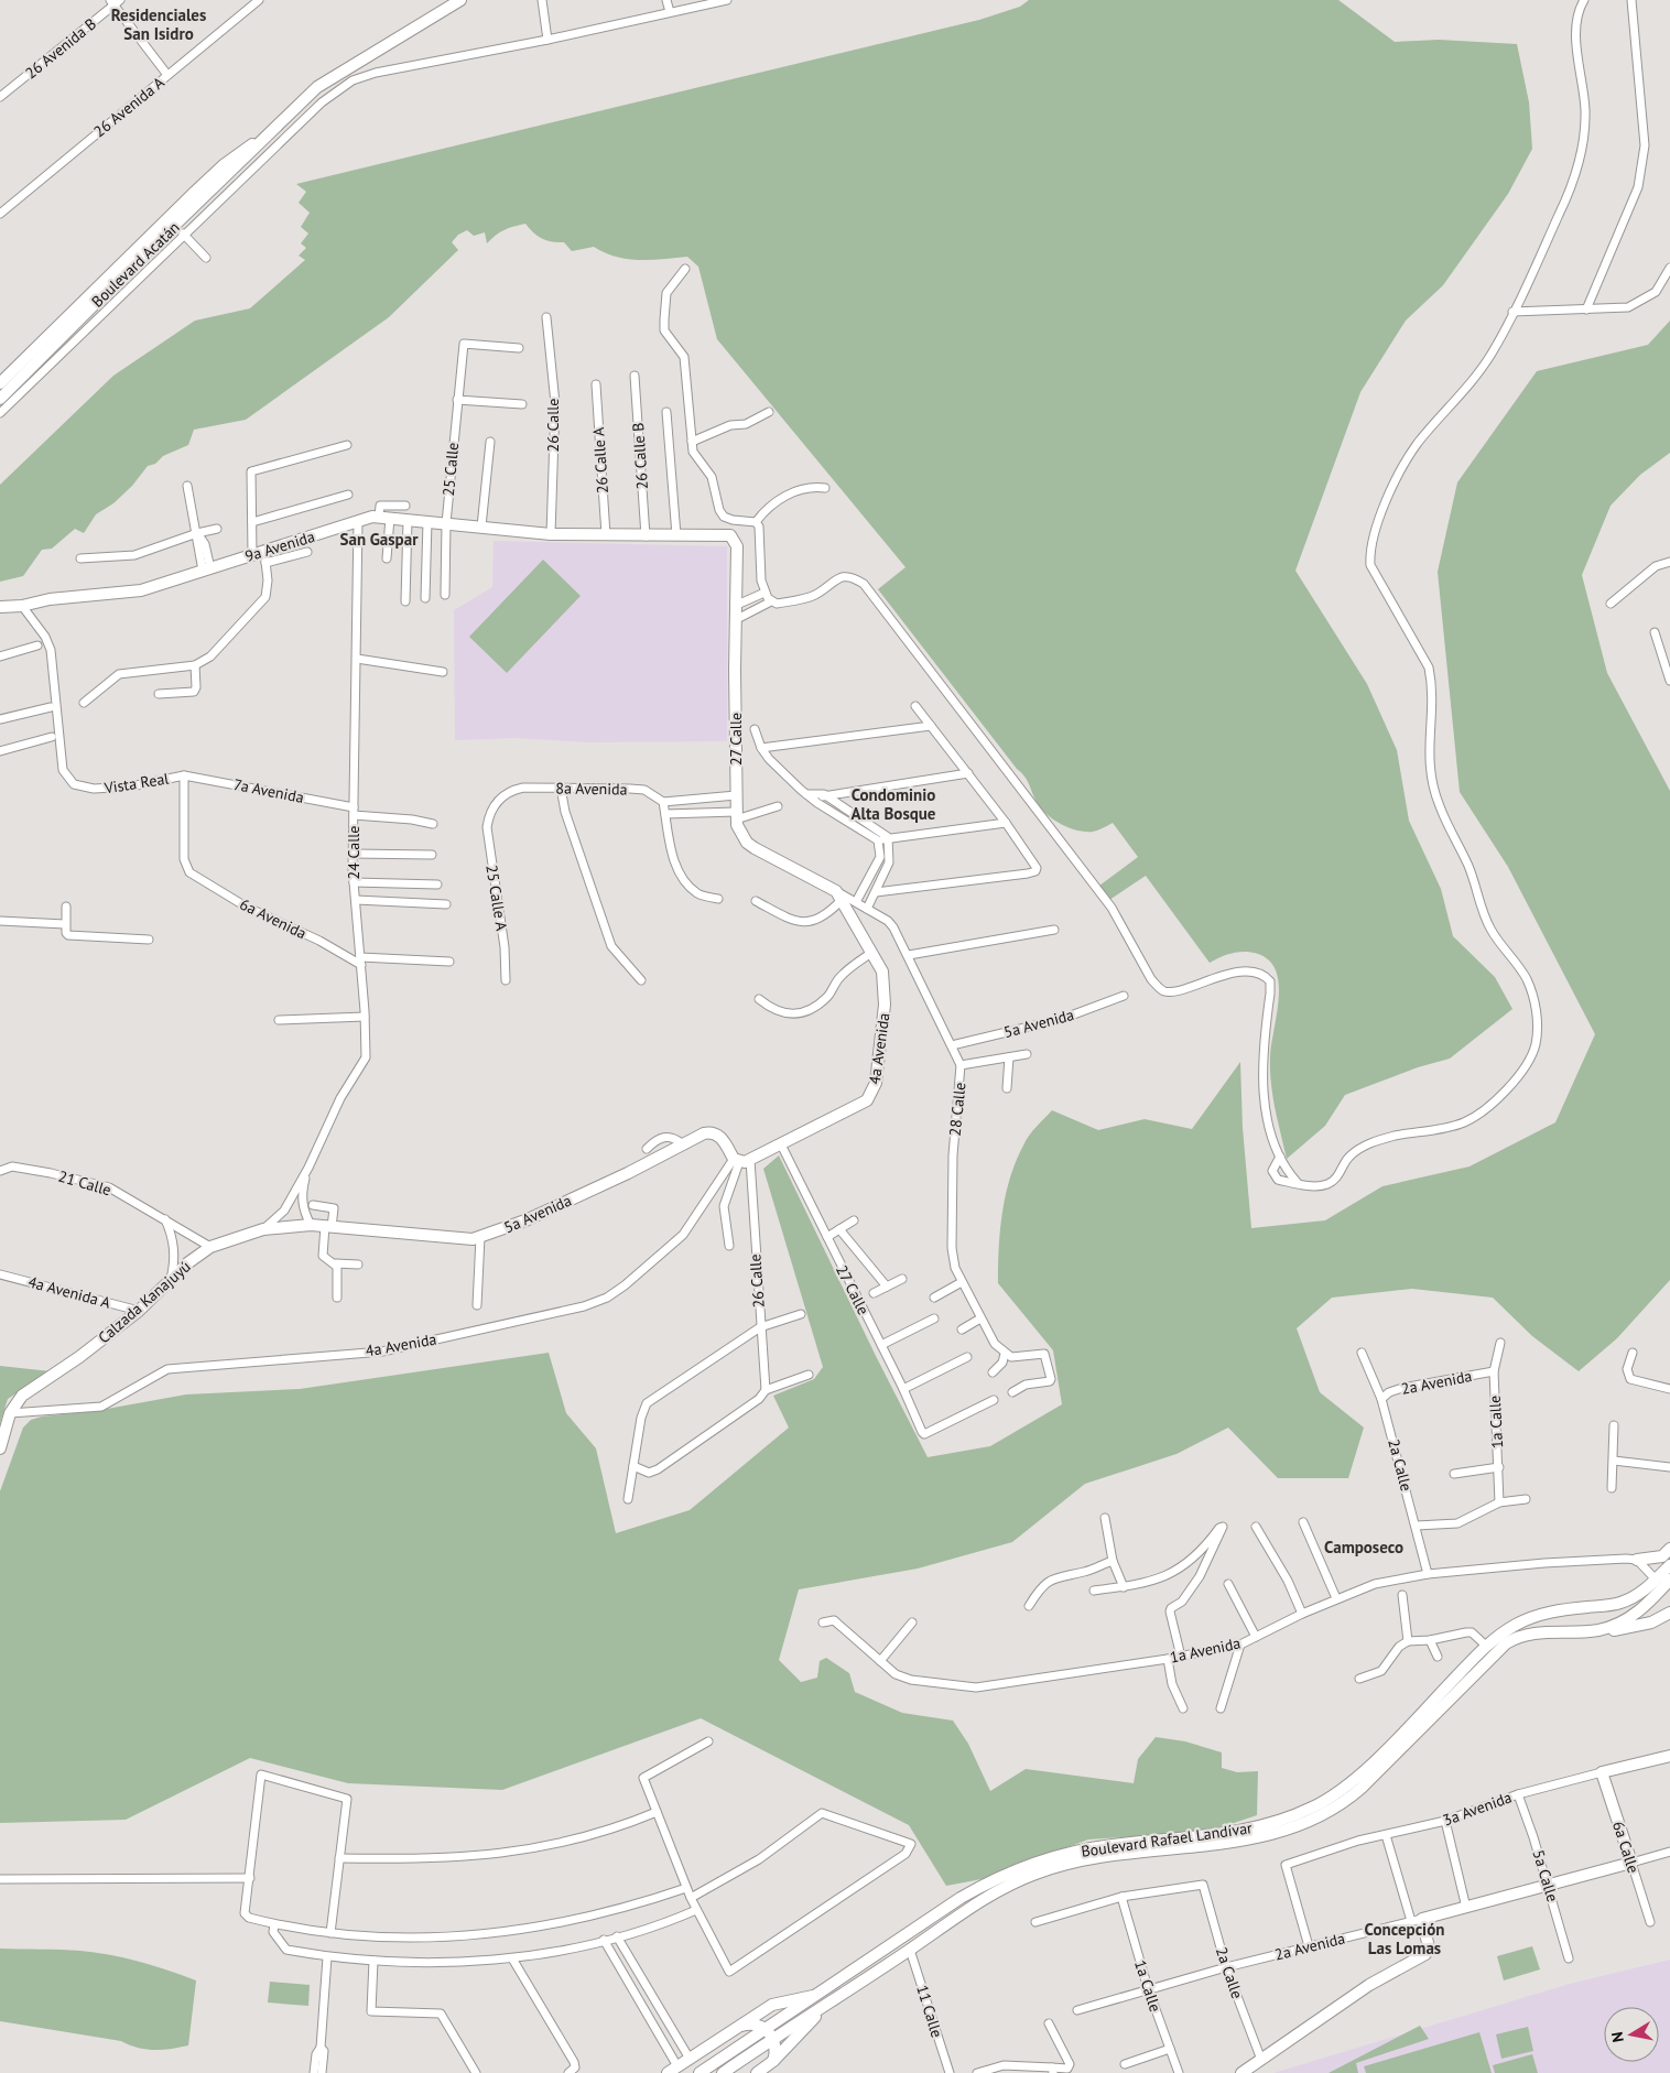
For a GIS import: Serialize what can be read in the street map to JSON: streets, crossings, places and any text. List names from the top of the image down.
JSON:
{
  "streets": {
    "main road": [
      "Boulevard Acatán",
      "9a Avenida",
      "27 Calle",
      "5a Avenida",
      "4a Avenida",
      "Calzada Kanajuyú",
      "2a Avenida",
      "3a Avenida",
      "Boulevard Rafael Landívar",
      "6a Calle"
    ],
    "street": [
      "26 Avenida B",
      "26 Avenida A",
      "26 Calle",
      "26 Calle B",
      "26 Calle A",
      "25 Calle",
      "Vista Real",
      "8a Avenida",
      "7a Avenida",
      "24 Calle",
      "25 Calle A",
      "6a Avenida",
      "28 Calle",
      "21 Calle",
      "4a Avenida A",
      "1a Calle",
      "2a Calle",
      "1a Avenida",
      "5a Calle",
      "11 Calle"
    ]
  },
  "crossings": [
    ["26 Calle", "9a Avenida"],
    ["26 Calle", "5a Avenida"],
    ["26 Calle", "4a Avenida"],
    ["26 Calle B", "9a Avenida"],
    ["26 Calle A", "9a Avenida"],
    ["25 Calle", "9a Avenida"],
    ["9a Avenida", "27 Calle"],
    ["9a Avenida", "Vista Real"],
    ["9a Avenida", "24 Calle"],
    ["27 Calle", "4a Avenida"],
    ["27 Calle", "28 Calle"],
    ["Vista Real", "7a Avenida"],
    ["Vista Real", "6a Avenida"],
    ["8a Avenida", "25 Calle A"],
    ["7a Avenida", "24 Calle"],
    ["24 Calle", "6a Avenida"],
    ["24 Calle", "5a Avenida"],
    ["24 Calle", "Calzada Kanajuyú"],
    ["5a Avenida", "4a Avenida"],
    ["5a Avenida", "28 Calle"],
    ["5a Avenida", "Calzada Kanajuyú"],
    ["4a Avenida", "28 Calle"],
    ["4a Avenida", "Calzada Kanajuyú"],
    ["21 Calle", "Calzada Kanajuyú"],
    ["4a Avenida A", "Calzada Kanajuyú"],
    ["2a Avenida", "1a Calle"],
    ["2a Avenida", "2a Calle"],
    ["2a Avenida", "3a Avenida"],
    ["2a Avenida", "6a Calle"],
    ["2a Avenida", "5a Calle"],
    ["1a Calle", "2a Calle"],
    ["2a Calle", "1a Avenida"],
    ["3a Avenida", "6a Calle"],
    ["3a Avenida", "5a Calle"],
    ["Boulevard Rafael Landívar", "11 Calle"]
  ],
  "districts": [
    "Residenciales San Isidro",
    "San Gaspar",
    "Condominio Alta Bosque",
    "Camposeco",
    "Concepción Las Lomas"
  ],
  "north": "left"
}
